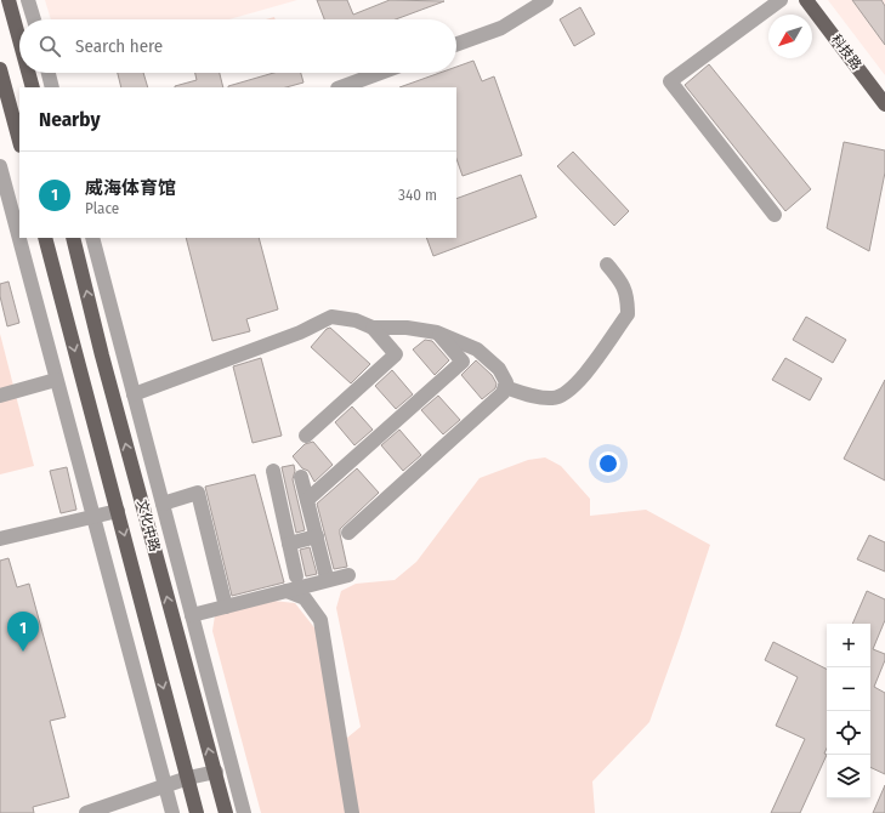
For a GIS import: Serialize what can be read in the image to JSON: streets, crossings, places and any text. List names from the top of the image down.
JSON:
{
  "streets": {
    "main road": ["科技路", "文化中路"]
  },
  "north": "bottom left",
  "page": {
    "search": "Search here",
    "heading": "Nearby",
    "list": [
      {
        "mark": "1",
        "name": "威海体育馆",
        "note": "Place",
        "value": "340 m"
      }
    ],
    "pins": "1",
    "map_buttons": ["+", "−"]
  }
}
